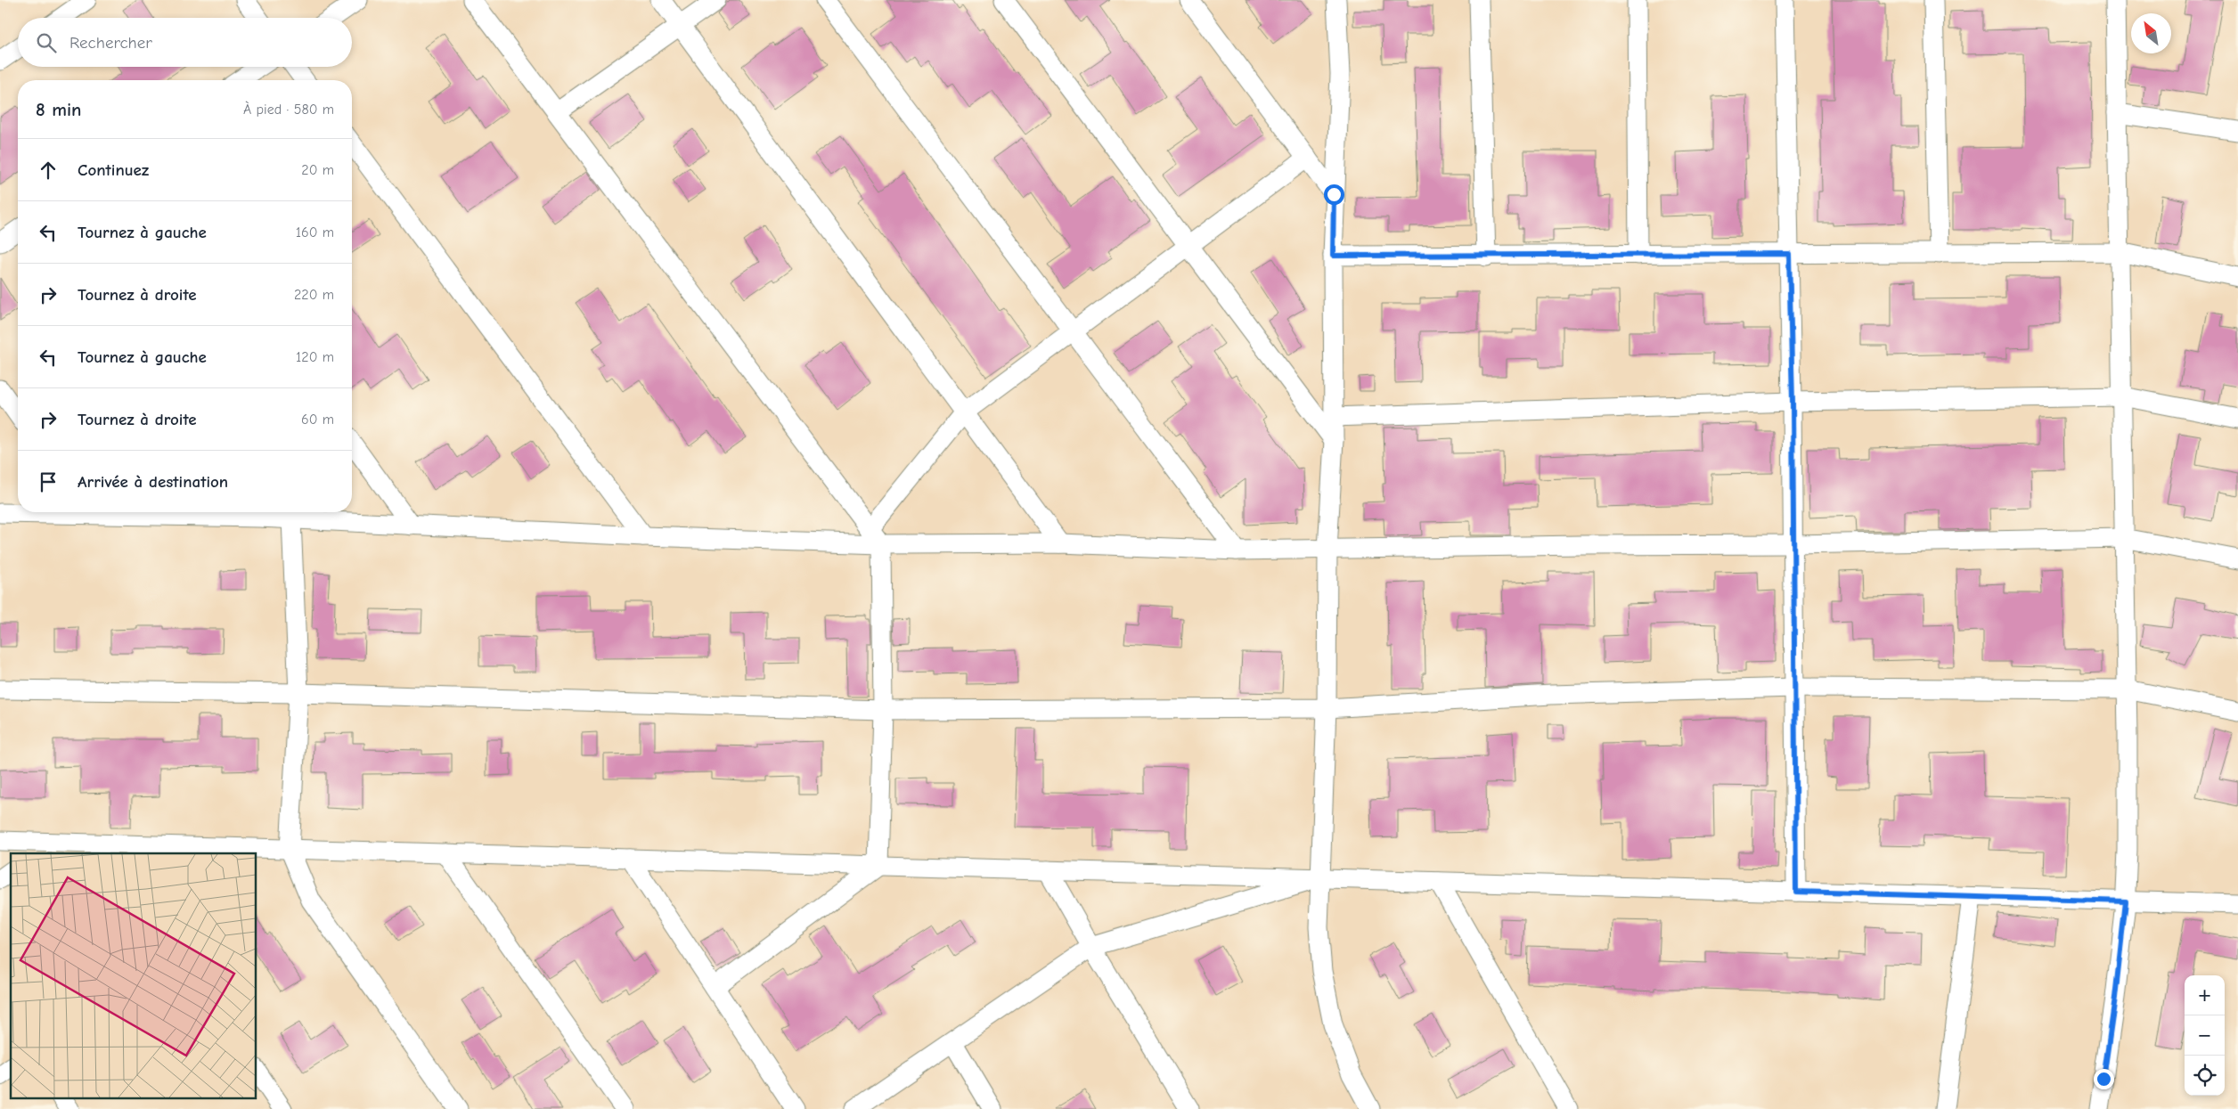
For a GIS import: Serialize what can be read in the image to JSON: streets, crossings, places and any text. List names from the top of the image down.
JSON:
{
  "north": "top left",
  "page": {
    "search": "Rechercher",
    "heading": ["8 min", "À pied · 580 m"],
    "list": [
      ["Continuez", "20 m"],
      ["Tournez à gauche", "160 m"],
      ["Tournez à droite", "220 m"],
      ["Tournez à gauche", "120 m"],
      ["Tournez à droite", "60 m"],
      "Arrivée à destination"
    ],
    "map_buttons": ["+", "−"]
  }
}
